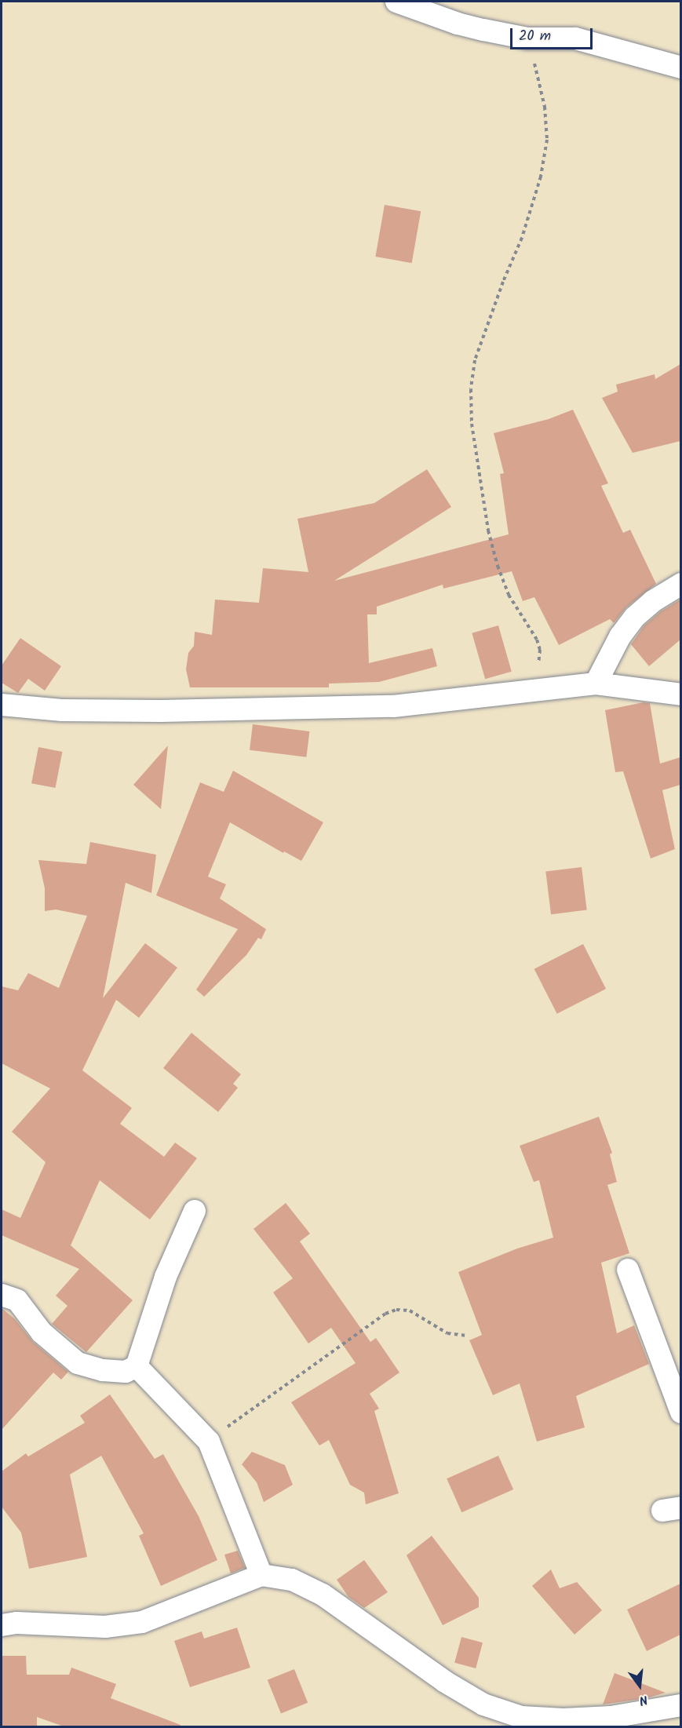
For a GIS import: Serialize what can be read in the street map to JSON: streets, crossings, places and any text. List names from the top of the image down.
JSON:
{
  "scale_bar": "20 m",
  "north": "bottom"
}
